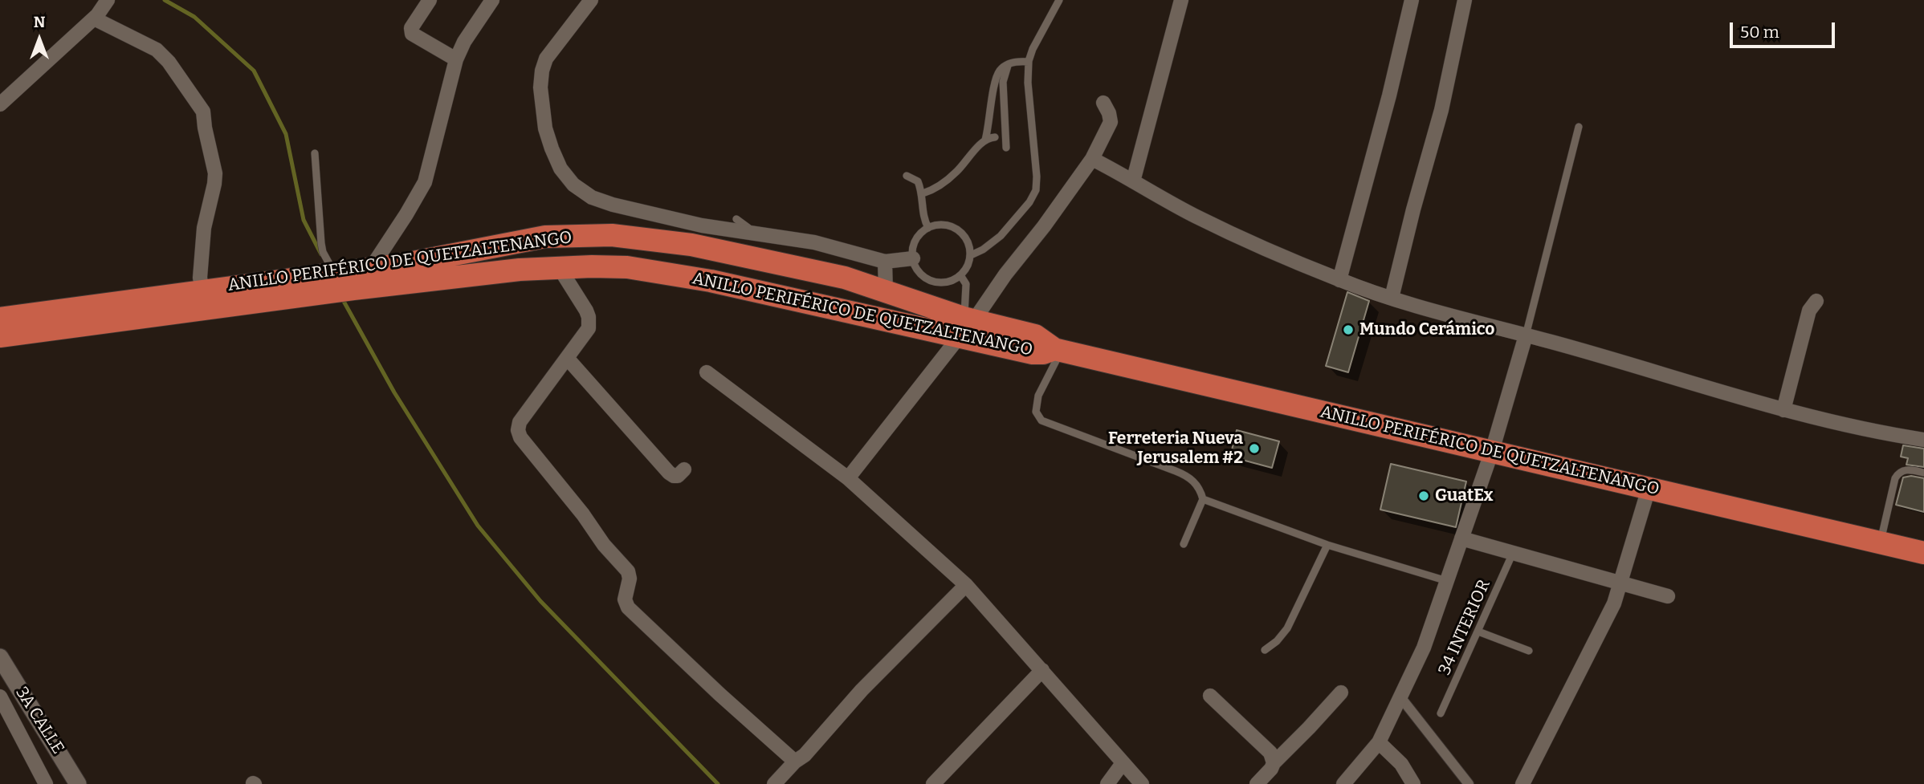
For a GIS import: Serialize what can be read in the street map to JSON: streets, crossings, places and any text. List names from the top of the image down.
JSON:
{
  "streets": {
    "highway": ["ANILLO PERIFÉRICO DE QUETZALTENANGO"],
    "street": ["3A CALLE"],
    "lane": ["34 INTERIOR"]
  },
  "places": ["Mundo Cerámico", "Ferreteria Nueva Jerusalem #2", "GuatEx"],
  "scale_bar": "50 m",
  "north": "top"
}
